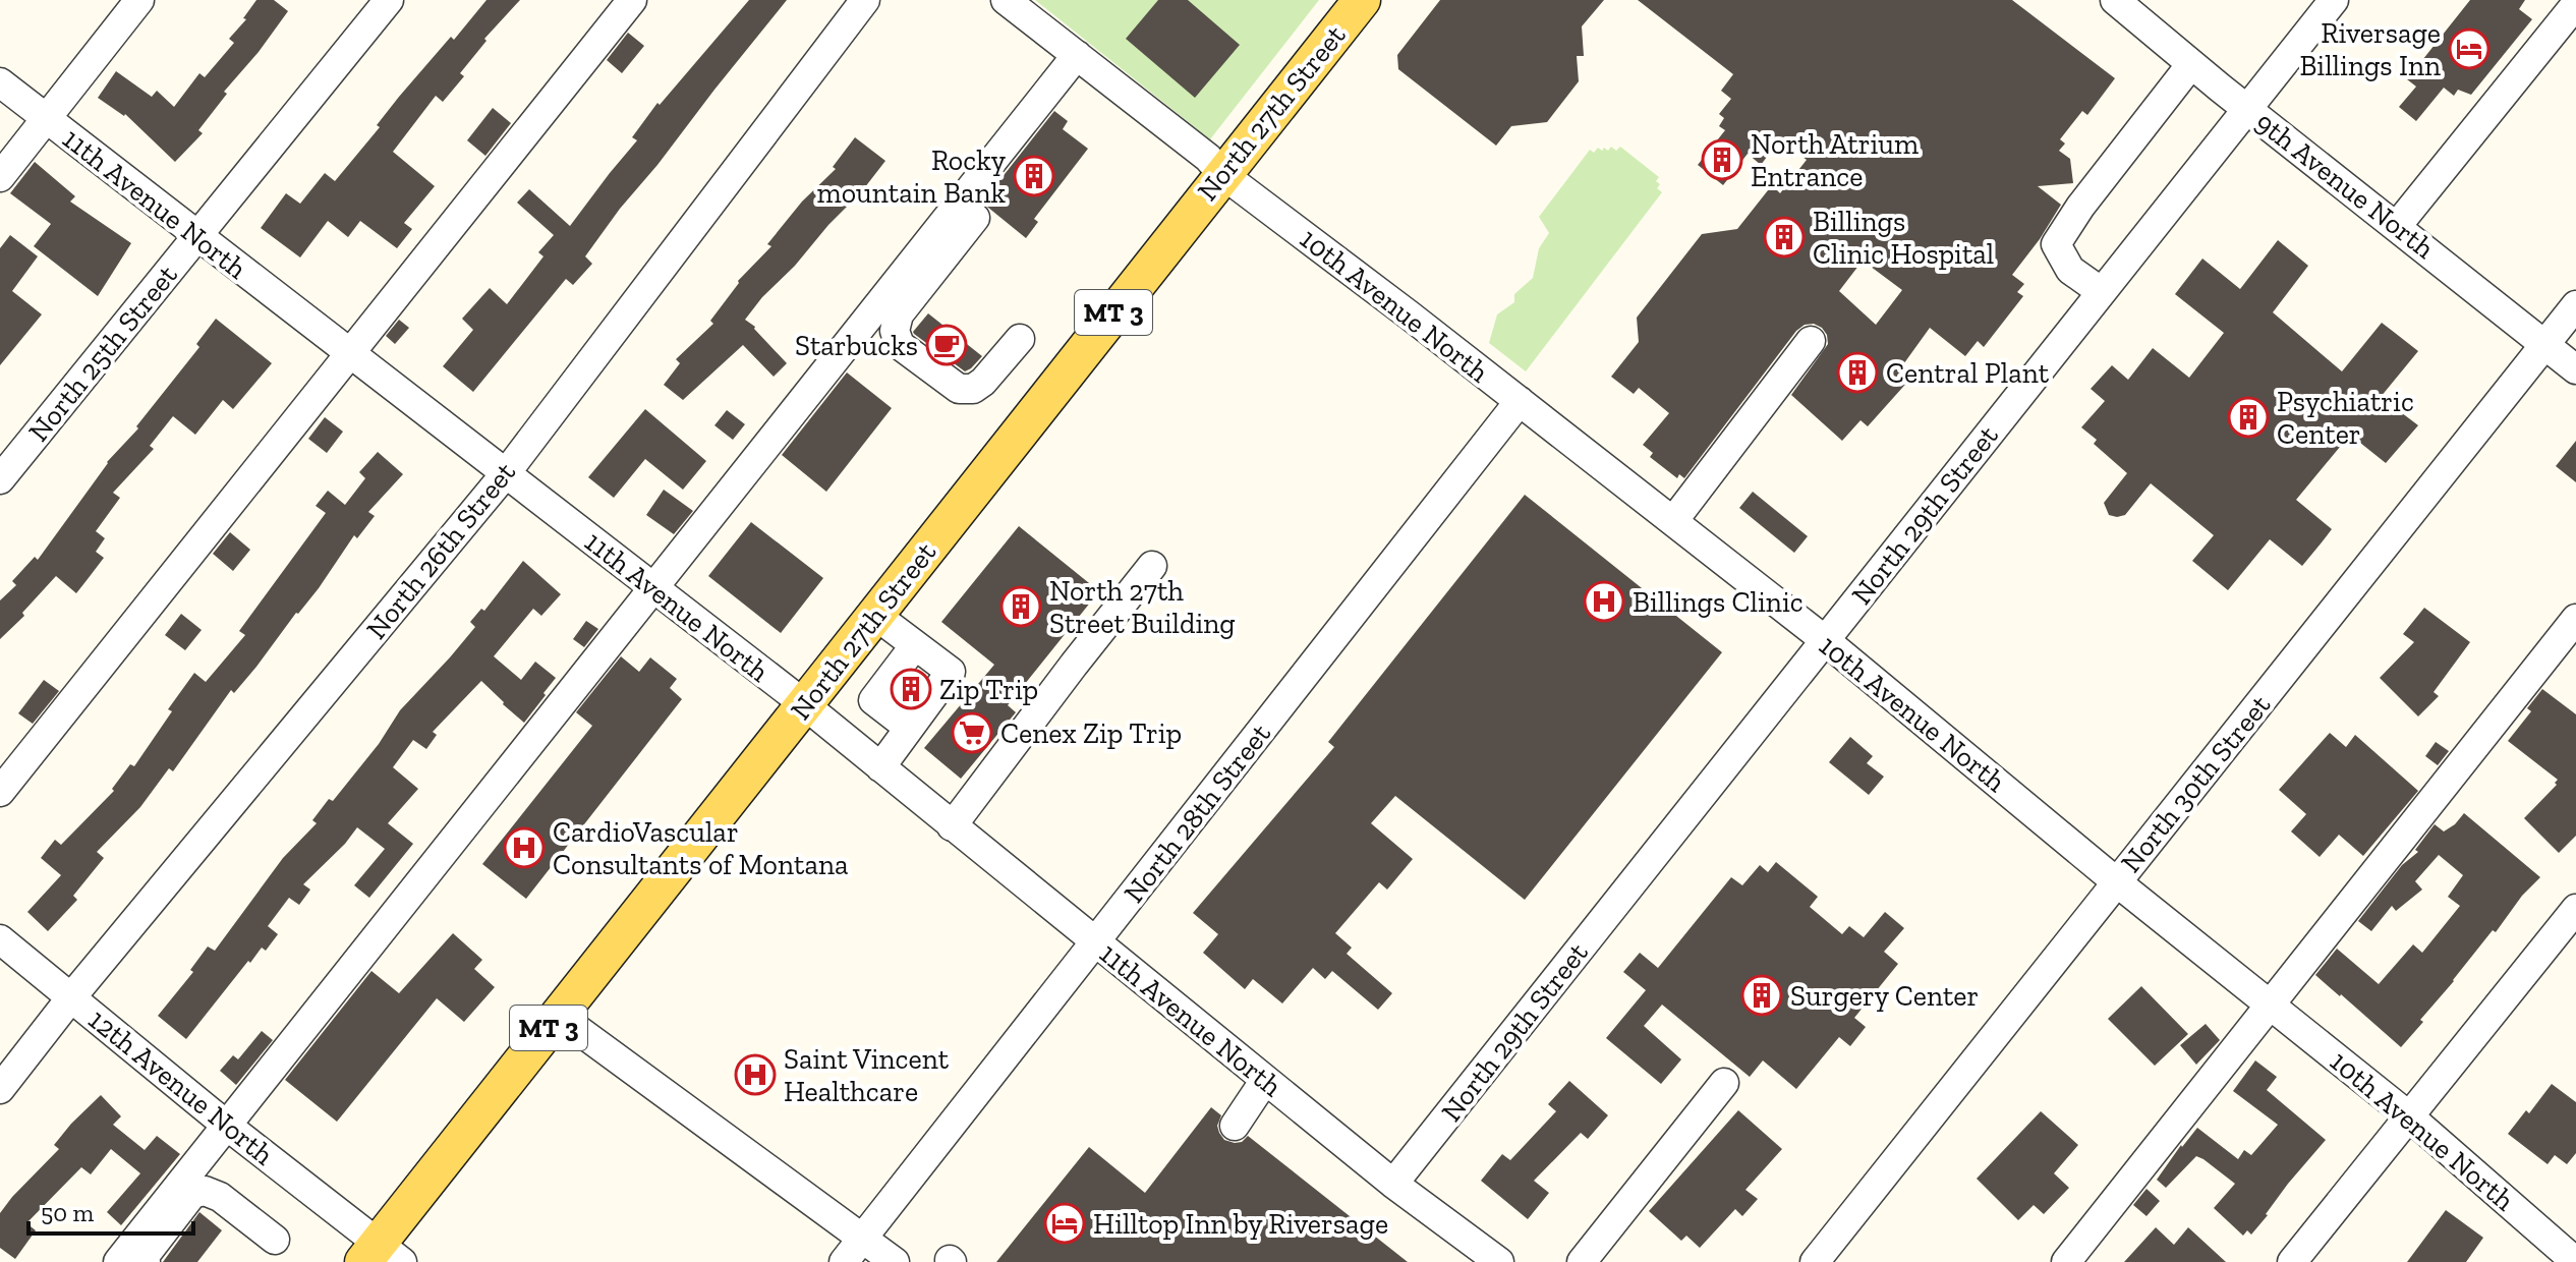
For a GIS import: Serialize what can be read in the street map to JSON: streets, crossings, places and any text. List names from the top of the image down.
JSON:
{
  "streets": {
    "main road": ["North 27th Street", "MT 3"],
    "street": [
      "9th Avenue North",
      "11th Avenue North",
      "10th Avenue North",
      "North 25th Street",
      "North 29th Street",
      "North 26th Street",
      "North 30th Street",
      "North 28th Street",
      "12th Avenue North"
    ]
  },
  "crossings": [
    ["North 27th Street", "11th Avenue North"],
    ["North 27th Street", "10th Avenue North"],
    ["North 27th Street", "12th Avenue North"],
    ["9th Avenue North", "North 29th Street"],
    ["9th Avenue North", "North 30th Street"],
    ["11th Avenue North", "North 25th Street"],
    ["11th Avenue North", "North 29th Street"],
    ["11th Avenue North", "North 26th Street"],
    ["11th Avenue North", "North 28th Street"],
    ["10th Avenue North", "North 29th Street"],
    ["10th Avenue North", "North 30th Street"],
    ["10th Avenue North", "North 28th Street"],
    ["North 26th Street", "12th Avenue North"]
  ],
  "places": {
    "hotel": ["Riversage Billings Inn", "Hilltop Inn by Riversage"],
    "building": [
      "North Atrium Entrance",
      "Rocky mountain Bank",
      "Billings Clinic Hospital",
      "Central Plant",
      "Psychiatric Center",
      "North 27th Street Building",
      "Zip Trip",
      "Surgery Center"
    ],
    "cafe": ["Starbucks"],
    "hospital": ["Billings Clinic", "CardioVascular Consultants of Montana", "Saint Vincent Healthcare"],
    "supermarket": ["Cenex Zip Trip"]
  },
  "scale_bar": "50 m"
}
